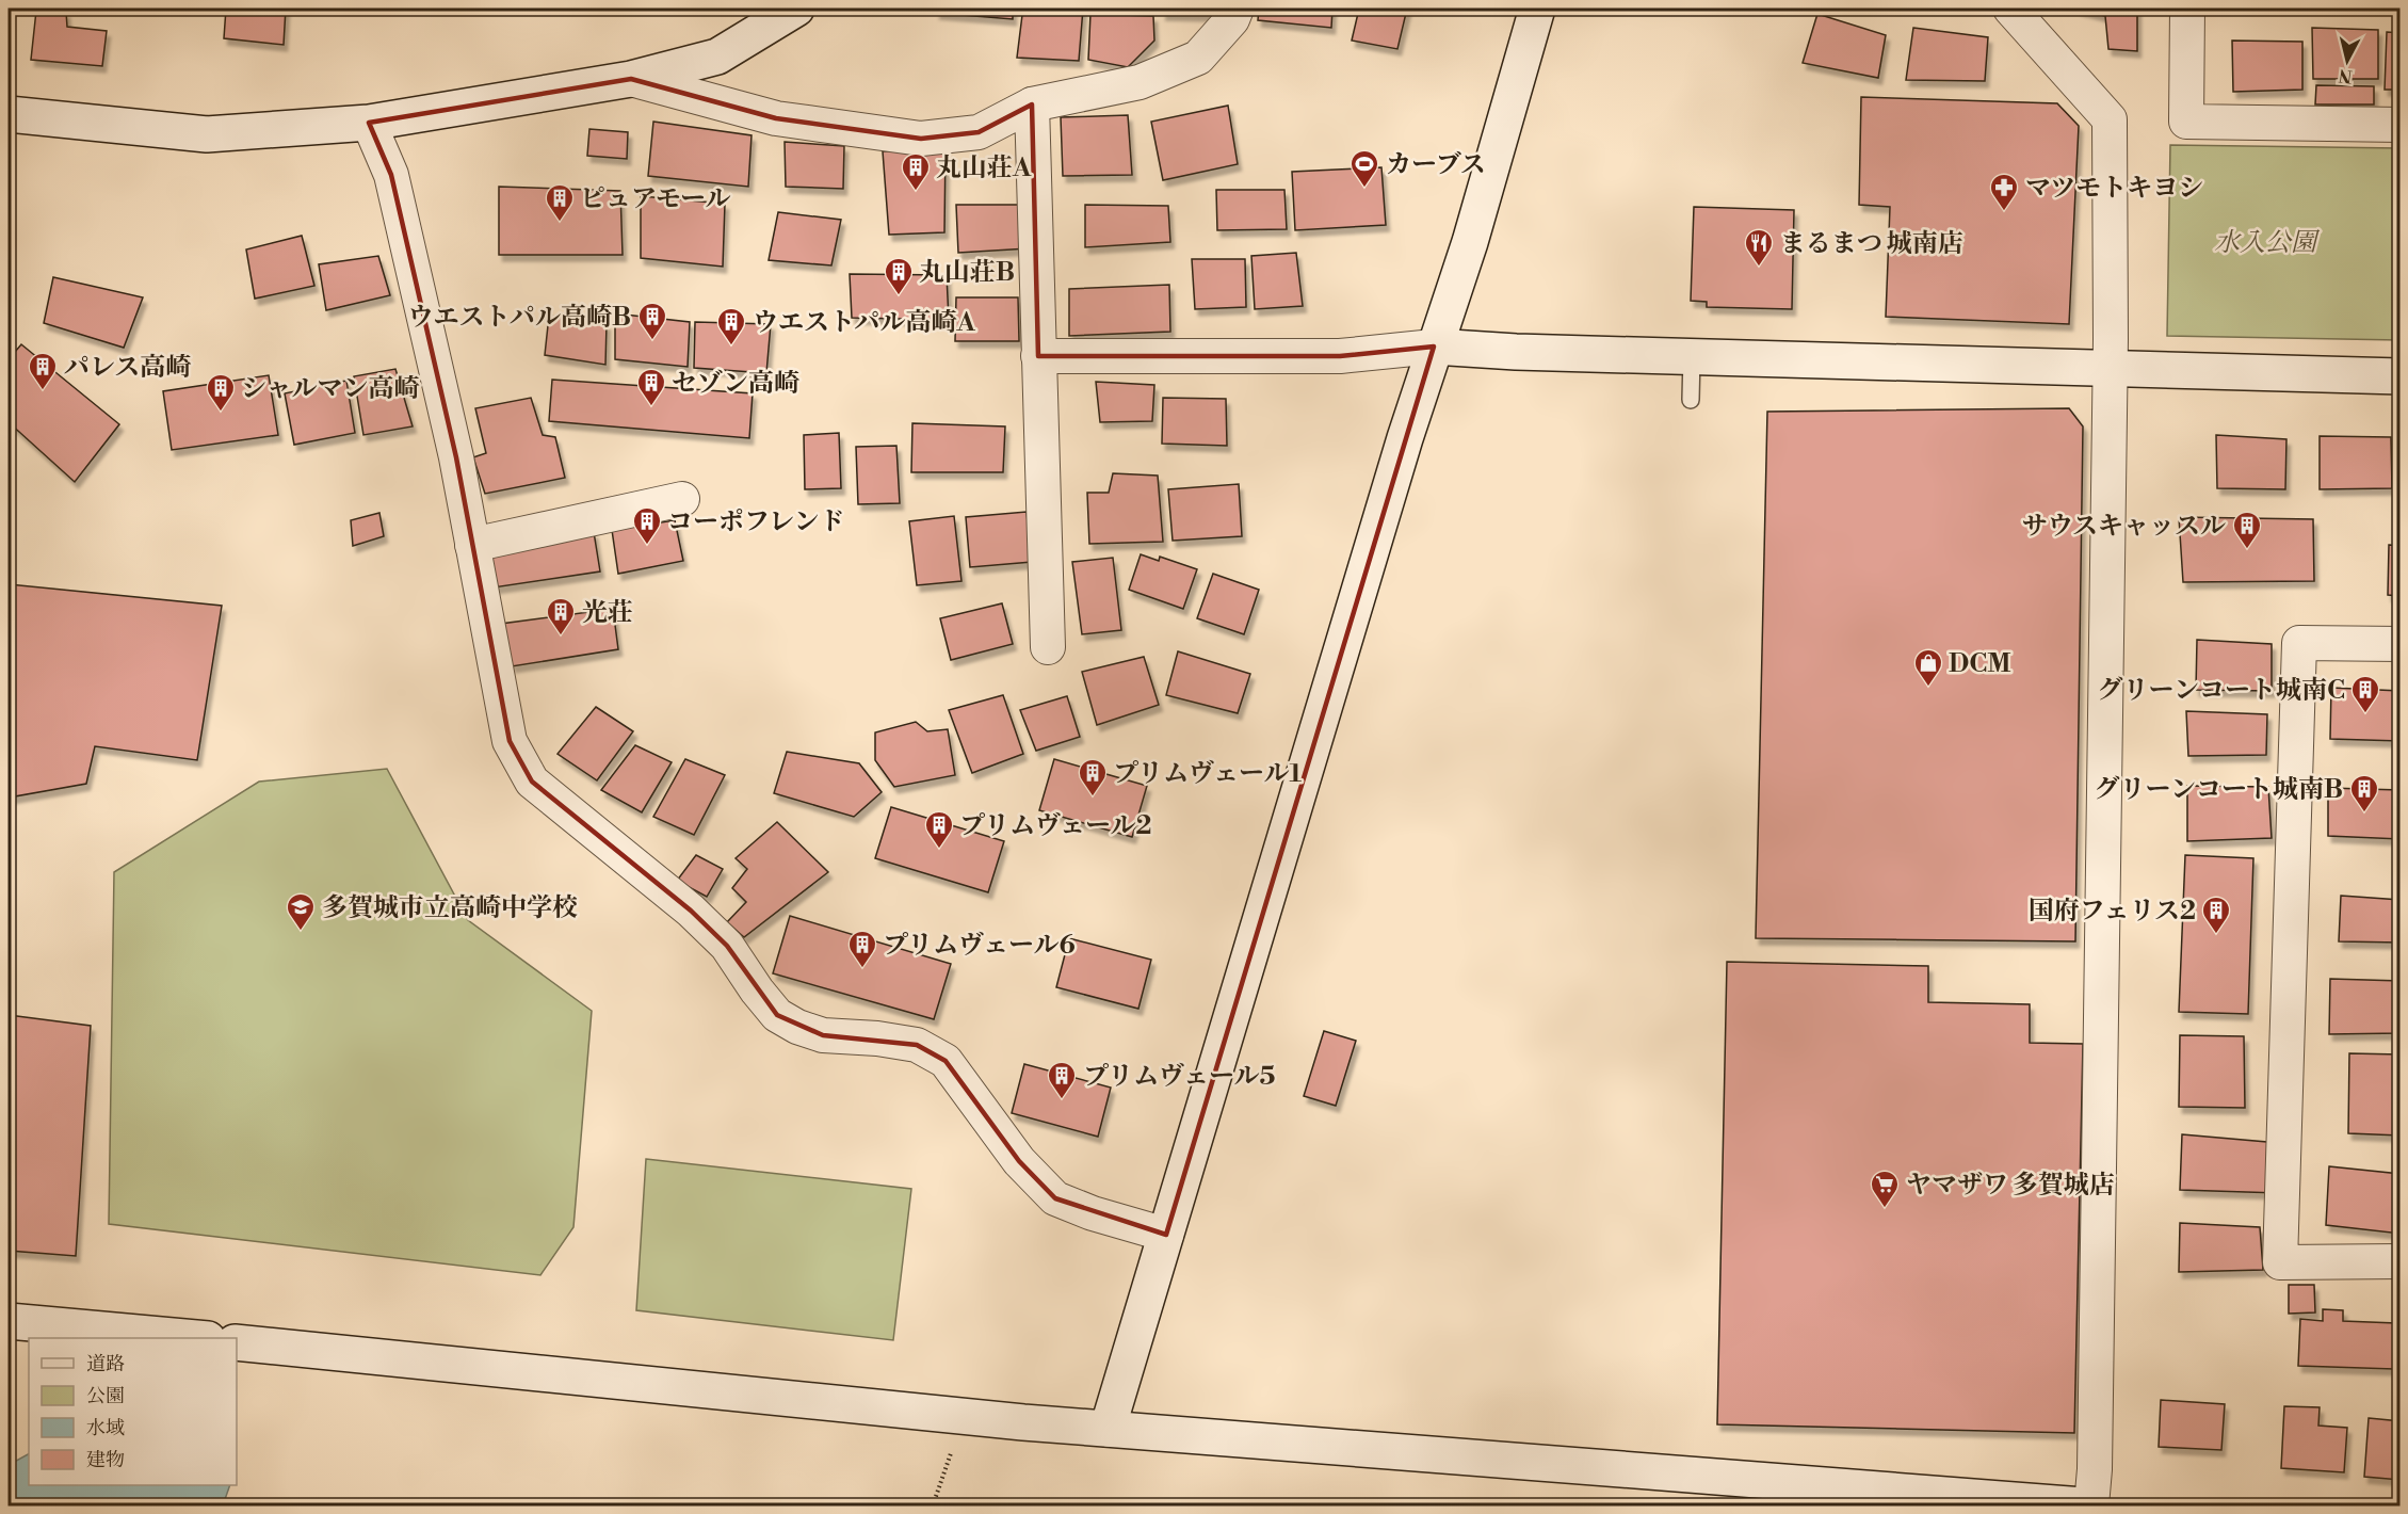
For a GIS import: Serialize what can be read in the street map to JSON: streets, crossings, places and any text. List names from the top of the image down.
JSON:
{
  "parks": ["水入公園"],
  "places": {
    "sports": ["カーブス"],
    "building": [
      "丸山荘A",
      "ピュアモール",
      "丸山荘B",
      "ウエストパル高崎B",
      "ウエストパル高崎A",
      "パレス高崎",
      "セゾン高崎",
      "シャルマン高崎",
      "コーポフレンド",
      "サウスキャッスル",
      "光荘",
      "グリーンコート城南C",
      "プリムヴェール1",
      "グリーンコート城南B",
      "プリムヴェール2",
      "国府フェリス2",
      "プリムヴェール6",
      "プリムヴェール5"
    ],
    "pharmacy": ["マツモトキヨシ"],
    "restaurant": ["まるまつ 城南店"],
    "shop": ["DCM"],
    "school or university": ["多賀城市立高崎中学校"],
    "supermarket": ["ヤマザワ 多賀城店"]
  },
  "legend": [
    "道路",
    "公園",
    "水域",
    "建物"
  ],
  "north": "bottom"
}
